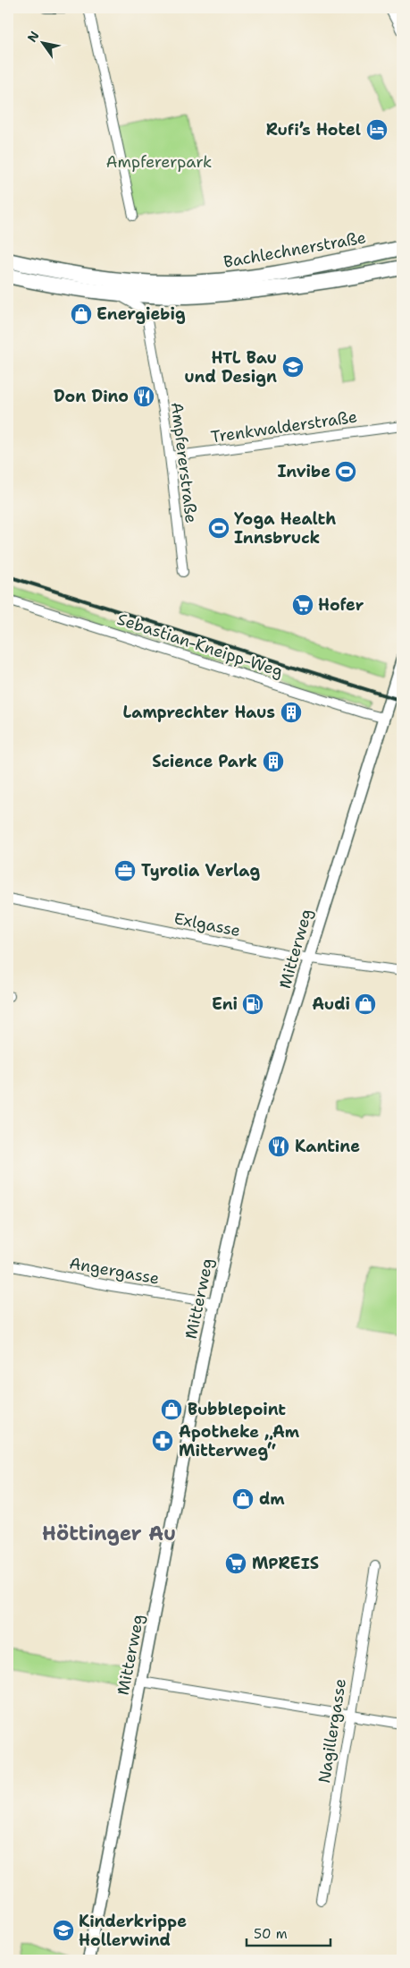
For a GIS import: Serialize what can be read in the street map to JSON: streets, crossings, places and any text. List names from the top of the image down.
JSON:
{
  "streets": {
    "main road": ["Bachlechnerstraße"],
    "street": [
      "Trenkwalderstraße",
      "Ampfererstraße",
      "Sebastian-Kneipp-Weg",
      "Exlgasse",
      "Mitterweg",
      "Angergasse",
      "Nagillergasse"
    ]
  },
  "crossings": [
    ["Bachlechnerstraße", "Ampfererstraße"],
    ["Trenkwalderstraße", "Ampfererstraße"],
    ["Sebastian-Kneipp-Weg", "Mitterweg"],
    ["Exlgasse", "Mitterweg"],
    ["Mitterweg", "Angergasse"]
  ],
  "districts": ["Höttinger Au"],
  "parks": ["Ampfererpark"],
  "places": {
    "hotel": ["Rufi’s Hotel"],
    "shop": [
      "Energiebig",
      "Audi",
      "Bubblepoint",
      "dm"
    ],
    "school or university": ["HTL Bau und Design", "Kinderkrippe Hollerwind"],
    "restaurant": ["Don Dino", "Kantine"],
    "sports": ["Invibe", "Yoga Health Innsbruck"],
    "supermarket": ["Hofer", "MPREIS"],
    "building": ["Lamprechter Haus", "Science Park"],
    "office": ["Tyrolia Verlag"],
    "fuel station": ["Eni"],
    "pharmacy": ["Apotheke „Am Mitterweg“"]
  },
  "scale_bar": "50 m",
  "north": "top left"
}
